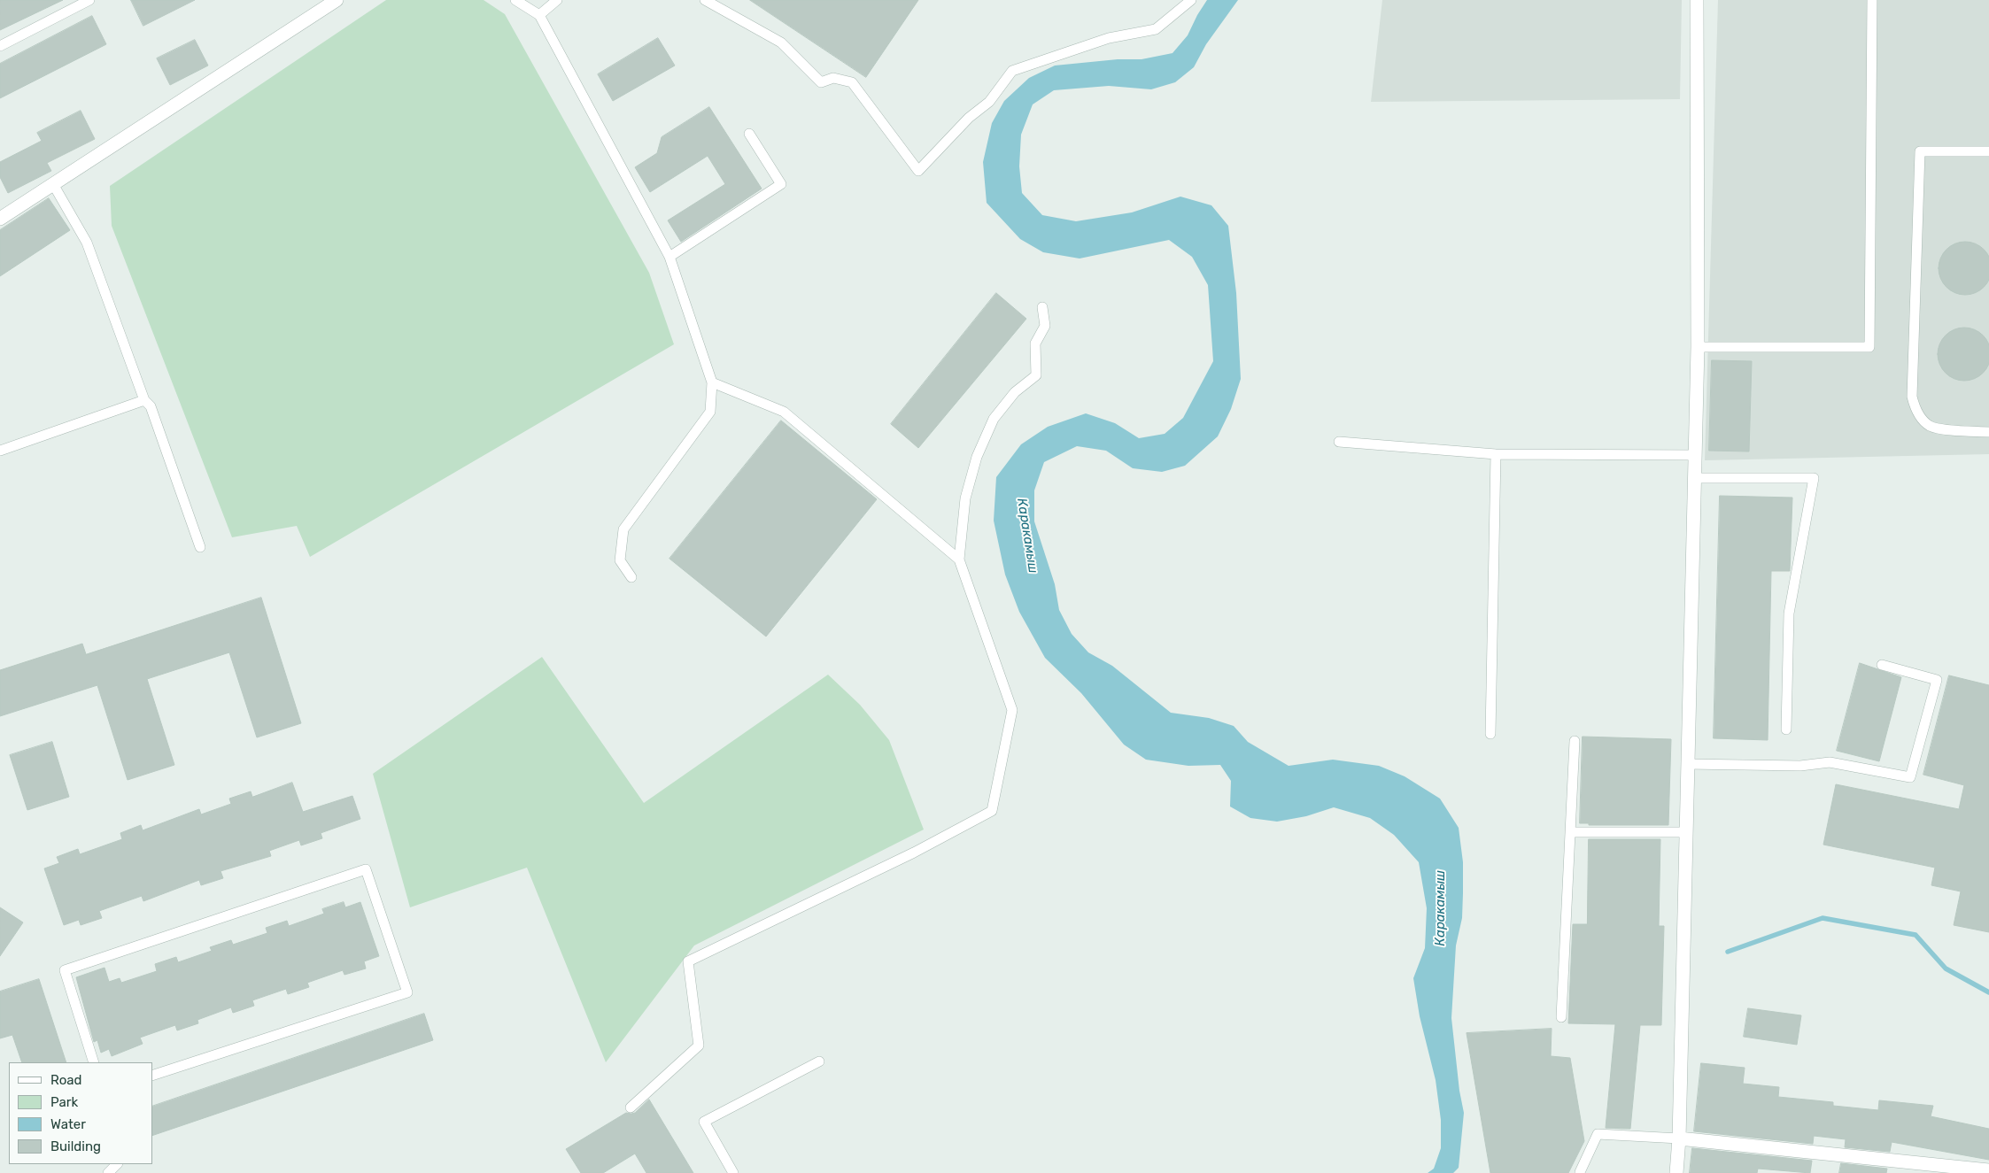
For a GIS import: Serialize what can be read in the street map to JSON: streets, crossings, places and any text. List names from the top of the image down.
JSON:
{
  "water": ["Каракамыш"],
  "legend": [
    "Road",
    "Park",
    "Water",
    "Building"
  ]
}
